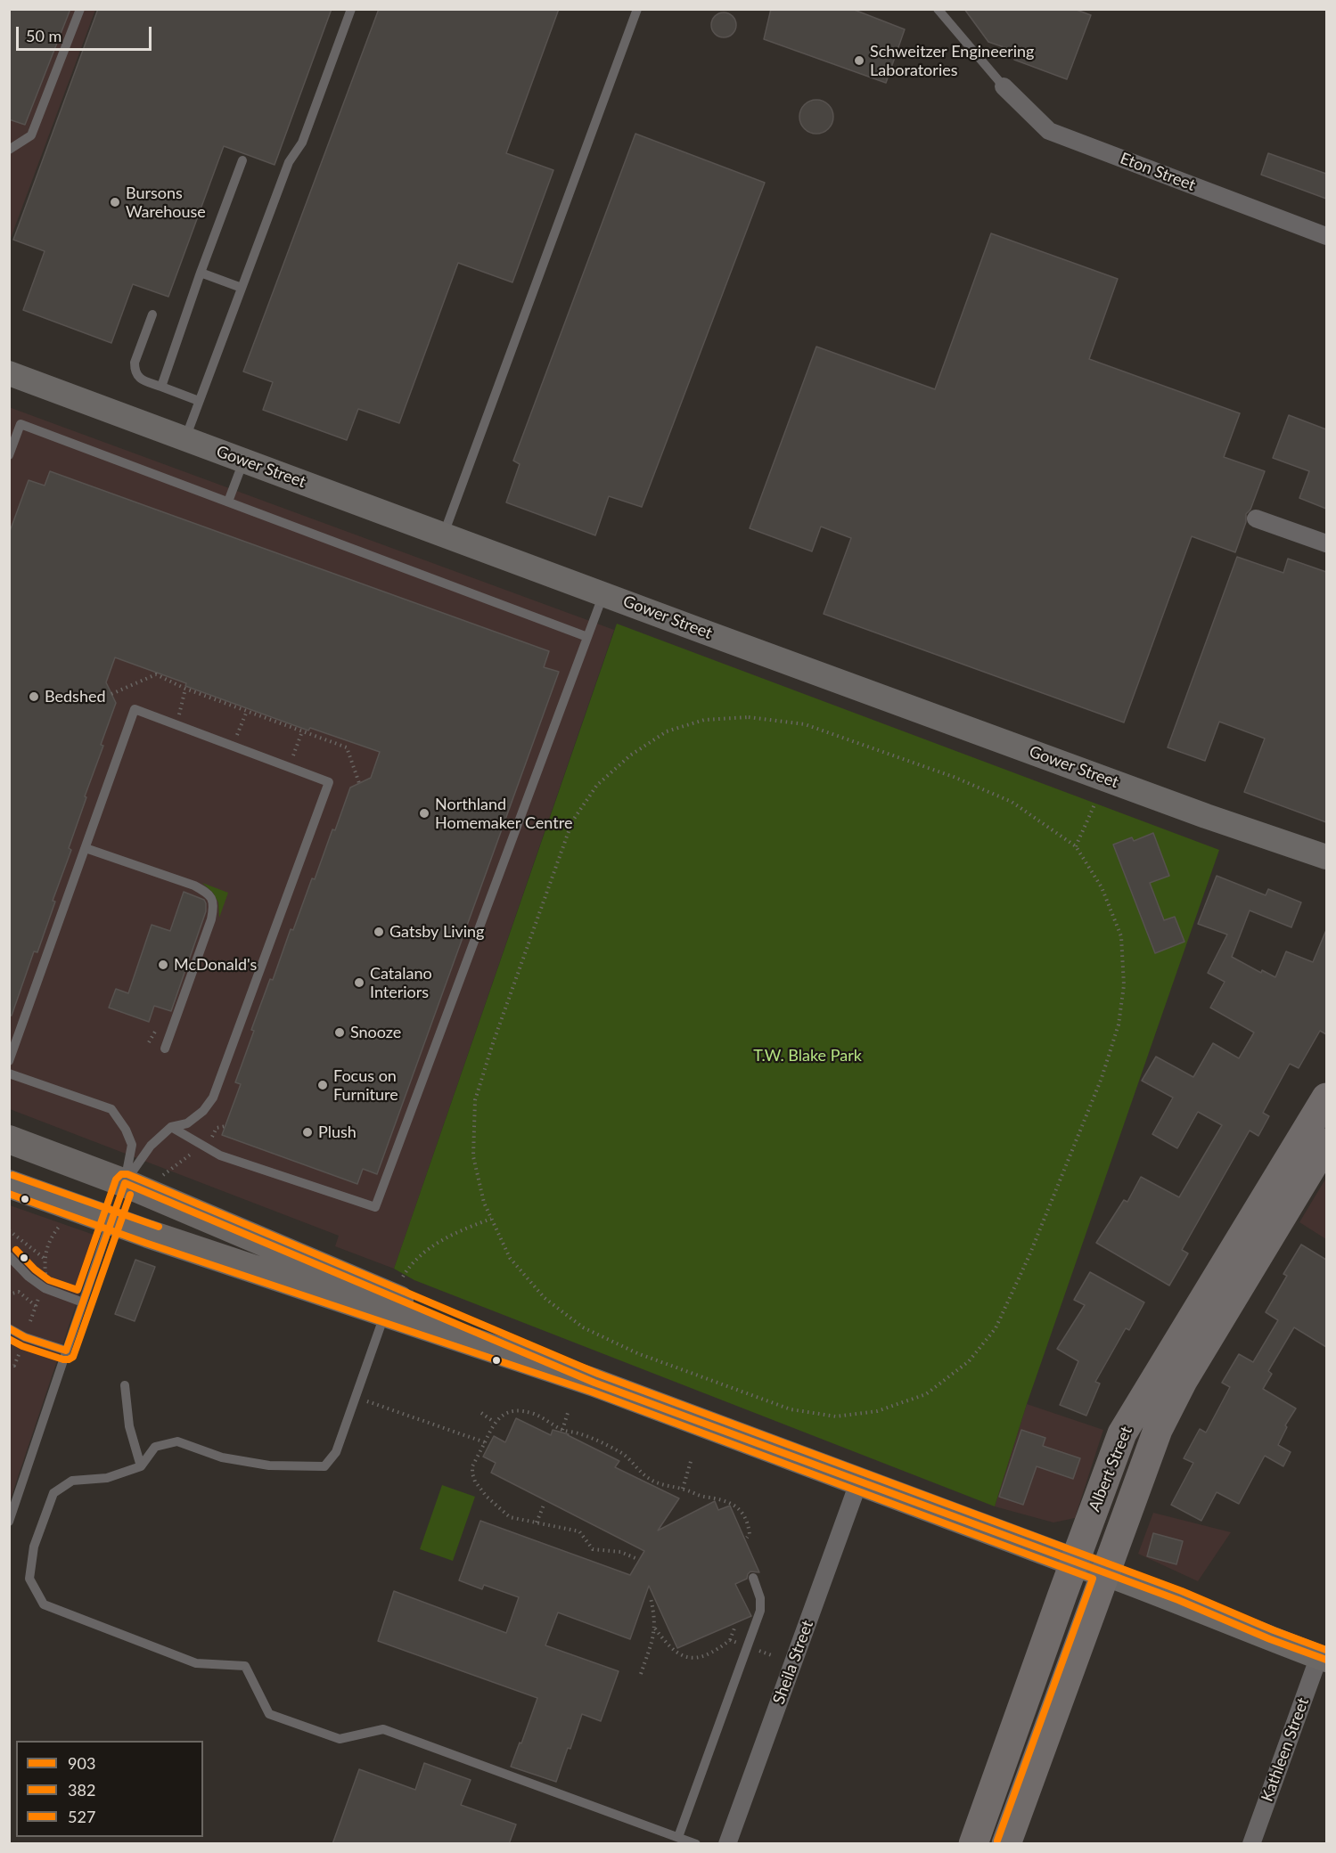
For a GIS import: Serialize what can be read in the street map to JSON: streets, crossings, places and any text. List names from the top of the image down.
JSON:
{
  "streets": {
    "highway": ["Albert Street"],
    "street": [
      "Eton Street",
      "Gower Street",
      "Sheila Street",
      "Kathleen Street"
    ]
  },
  "parks": ["T.W. Blake Park"],
  "places": [
    "Schweitzer Engineering Laboratories",
    "Bursons Warehouse",
    "Bedshed",
    "Northland Homemaker Centre",
    "Gatsby Living",
    "McDonald's",
    "Catalano Interiors",
    "Snooze",
    "Focus on Furniture",
    "Plush"
  ],
  "lines": ["transit line 527", "transit line 903", "transit line 382"],
  "legend": ["903", "382", "527"],
  "scale_bar": "50 m"
}
